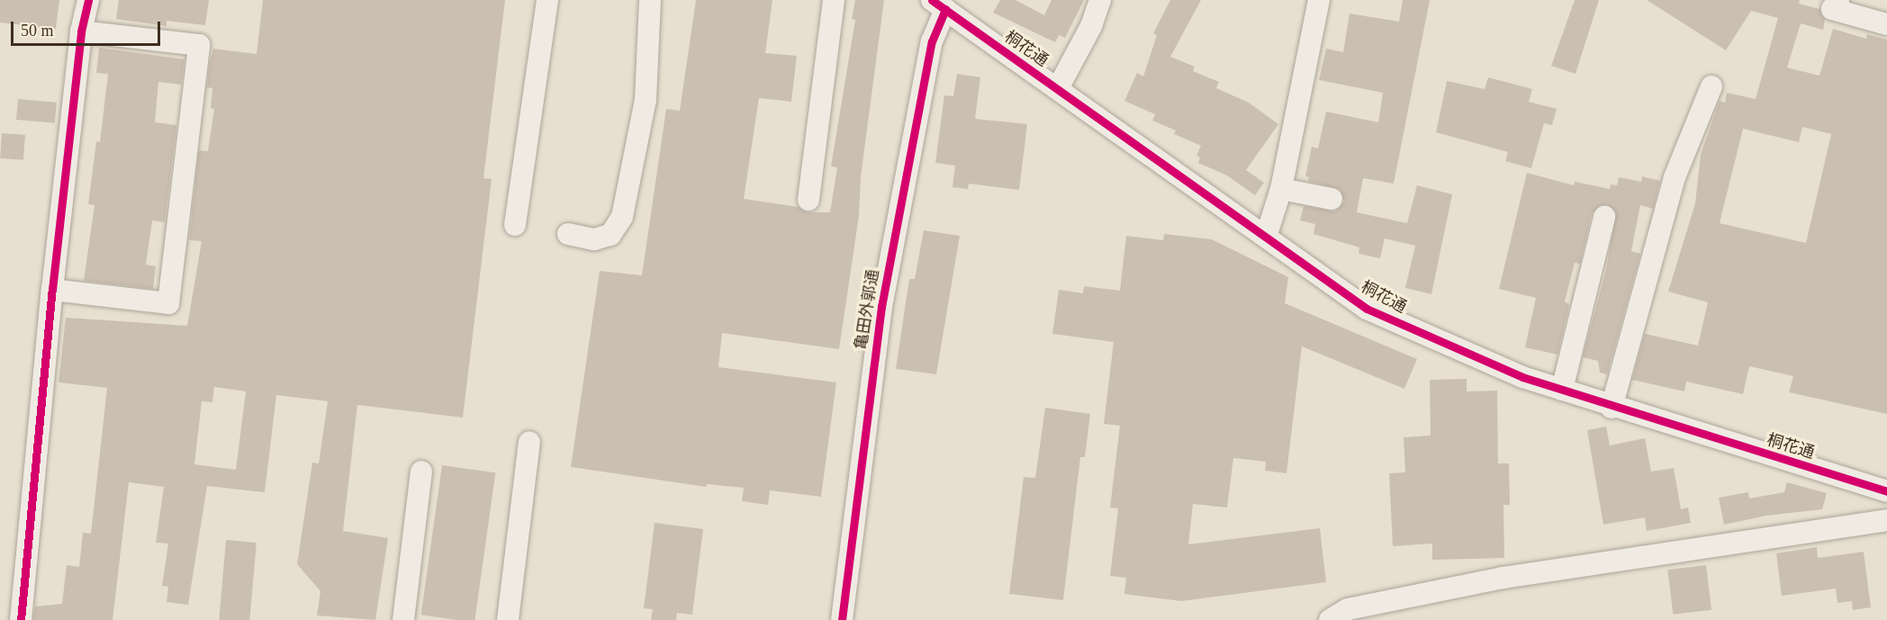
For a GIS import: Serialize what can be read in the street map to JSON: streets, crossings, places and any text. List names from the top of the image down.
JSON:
{
  "streets": {
    "street": ["桐花通", "亀田外郭通"]
  },
  "crossings": [
    ["桐花通", "亀田外郭通"]
  ],
  "scale_bar": "50 m"
}
